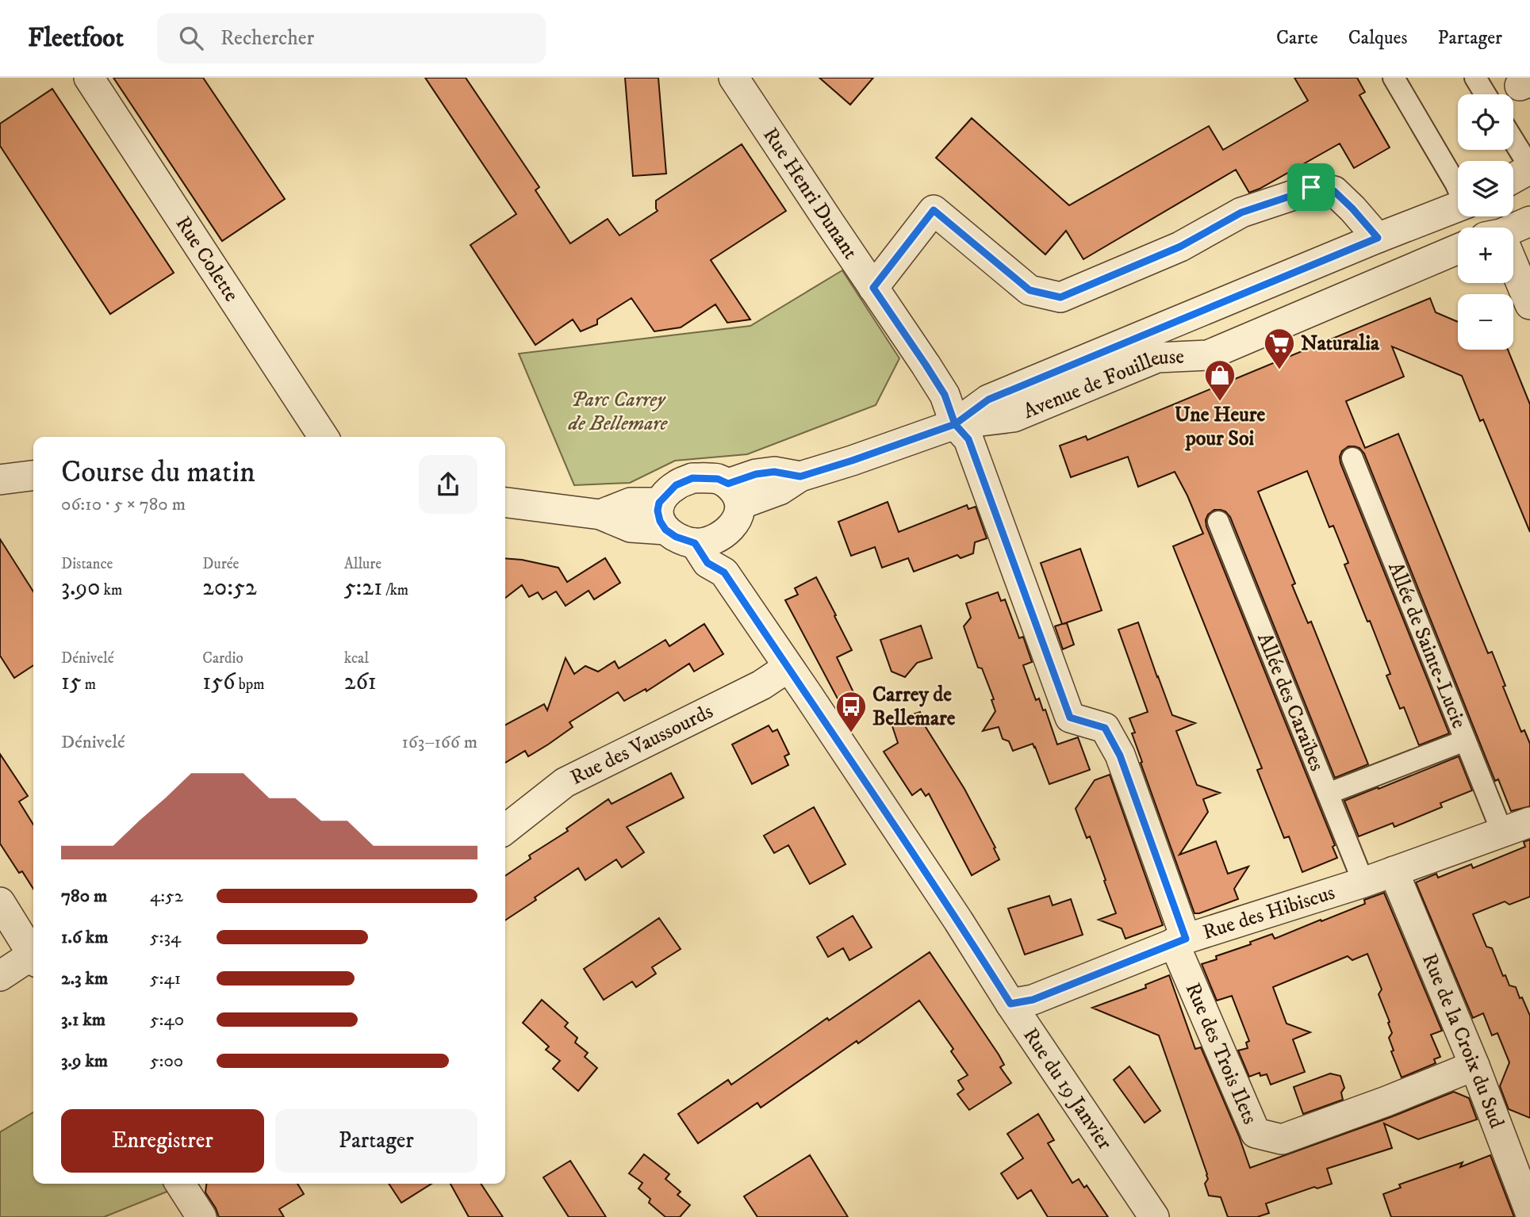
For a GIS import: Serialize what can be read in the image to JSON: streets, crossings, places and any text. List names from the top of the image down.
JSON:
{
  "streets": {
    "street": [
      "Rue Henri Dunant",
      "Rue Colette",
      "Avenue de Fouilleuse",
      "Allée de Sainte-Lucie",
      "Allée des Caraïbes",
      "Rue des Vaussourds",
      "Rue des Hibiscus",
      "Rue de la Croix du Sud",
      "Rue des Trois Ilets",
      "Rue du 19 Janvier"
    ]
  },
  "crossings": [
    ["Rue Henri Dunant", "Avenue de Fouilleuse"],
    ["Rue Henri Dunant", "Rue des Hibiscus"],
    ["Rue Henri Dunant", "Rue des Trois Ilets"],
    ["Avenue de Fouilleuse", "Rue du 19 Janvier"],
    ["Allée de Sainte-Lucie", "Rue des Hibiscus"],
    ["Allée des Caraïbes", "Rue des Hibiscus"],
    ["Rue des Vaussourds", "Rue du 19 Janvier"],
    ["Rue des Hibiscus", "Rue de la Croix du Sud"],
    ["Rue des Hibiscus", "Rue des Trois Ilets"],
    ["Rue des Hibiscus", "Rue du 19 Janvier"],
    ["Rue de la Croix du Sud", "Rue des Trois Ilets"]
  ],
  "parks": ["Parc Carrey de Bellemare"],
  "places": {
    "supermarket": ["Naturalia"],
    "shop": ["Une Heure pour Soi"],
    "bus stop": ["Carrey de Bellemare"]
  },
  "page": {
    "header": "Fleetfoot",
    "search": "Rechercher",
    "nav": ["Carte", "Calques", "Partager"],
    "map_buttons": ["+", "−"],
    "heading": ["Course du matin", "06:10 · 5 × 780 m"],
    "stats": [
      ["Distance", "3.90 km"],
      ["Durée", "20:52"],
      ["Allure", "5:21 /km"],
      ["Dénivelé", "15 m"],
      ["Cardio", "156 bpm"],
      ["kcal", "261"]
    ],
    "chart": ["Dénivelé", "163–166 m"],
    "list": [
      {
        "name": "780 m",
        "note": "4:52"
      },
      {
        "name": "1.6 km",
        "note": "5:34"
      },
      {
        "name": "2.3 km",
        "note": "5:41"
      },
      {
        "name": "3.1 km",
        "note": "5:40"
      },
      {
        "name": "3.9 km",
        "note": "5:00"
      }
    ],
    "buttons": ["Enregistrer", "Partager"]
  }
}
